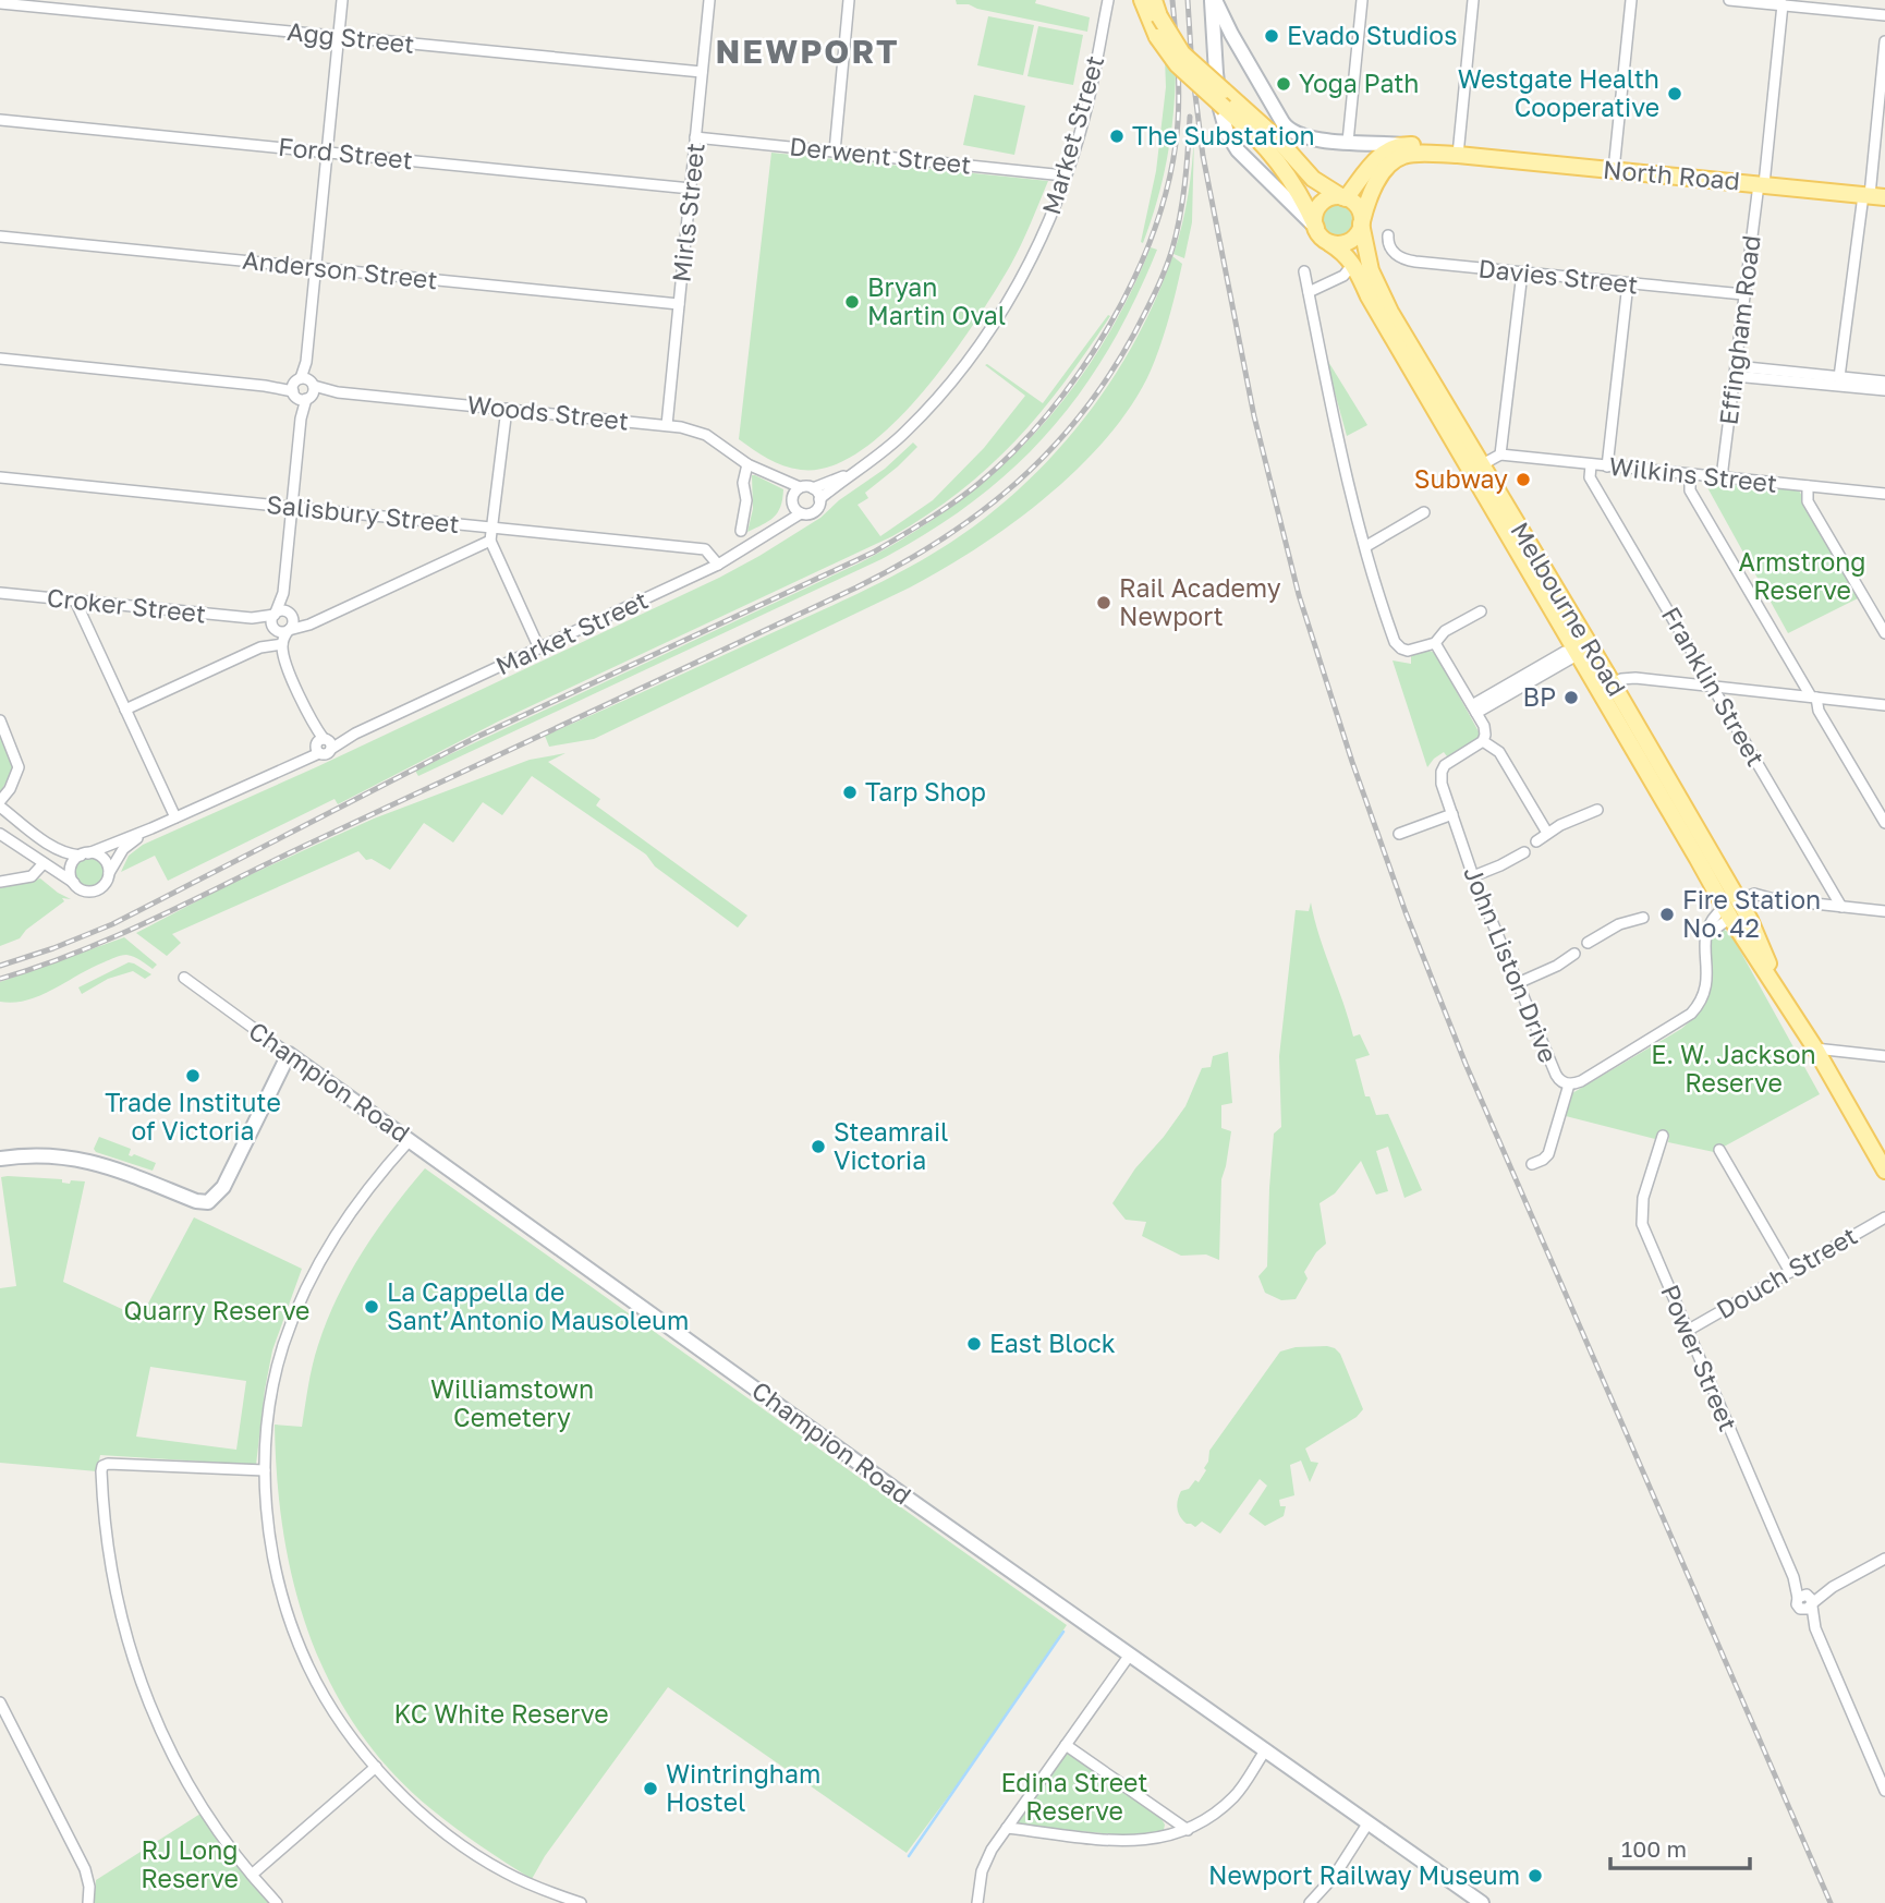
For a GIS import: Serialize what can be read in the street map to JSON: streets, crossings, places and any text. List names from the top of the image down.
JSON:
{
  "streets": {
    "main road": ["North Road", "Melbourne Road"],
    "street": [
      "Agg Street",
      "Market Street",
      "Ford Street",
      "Derwent Street",
      "Mirls Street",
      "Anderson Street",
      "Davies Street",
      "Effingham Road",
      "Woods Street",
      "Wilkins Street",
      "Salisbury Street",
      "Croker Street",
      "Franklin Street",
      "John Liston Drive",
      "Champion Road",
      "Douch Street",
      "Power Street"
    ]
  },
  "crossings": [
    ["Agg Street", "Mirls Street"],
    ["Market Street", "Derwent Street"],
    ["Market Street", "Woods Street"],
    ["Market Street", "Salisbury Street"],
    ["Ford Street", "Mirls Street"],
    ["Derwent Street", "Mirls Street"],
    ["North Road", "Effingham Road"],
    ["North Road", "Melbourne Road"],
    ["Mirls Street", "Anderson Street"],
    ["Mirls Street", "Woods Street"],
    ["Davies Street", "Effingham Road"],
    ["Effingham Road", "Wilkins Street"],
    ["Wilkins Street", "Franklin Street"],
    ["Melbourne Road", "John Liston Drive"],
    ["Douch Street", "Power Street"]
  ],
  "districts": ["NEWPORT"],
  "parks": [
    "Armstrong Reserve",
    "E. W. Jackson Reserve",
    "Quarry Reserve",
    "Williamstown Cemetery",
    "KC White Reserve",
    "Edina Street Reserve",
    "RJ Long Reserve"
  ],
  "places": [
    "Evado Studios",
    "Yoga Path",
    "Westgate Health Cooperative",
    "The Substation",
    "Bryan Martin Oval",
    "Subway",
    "Rail Academy Newport",
    "BP",
    "Tarp Shop",
    "Fire Station No. 42",
    "Trade Institute of Victoria",
    "Steamrail Victoria",
    "La Cappella de Sant’Antonio Mausoleum",
    "East Block",
    "Wintringham Hostel",
    "Newport Railway Museum"
  ],
  "scale_bar": "100 m"
}
